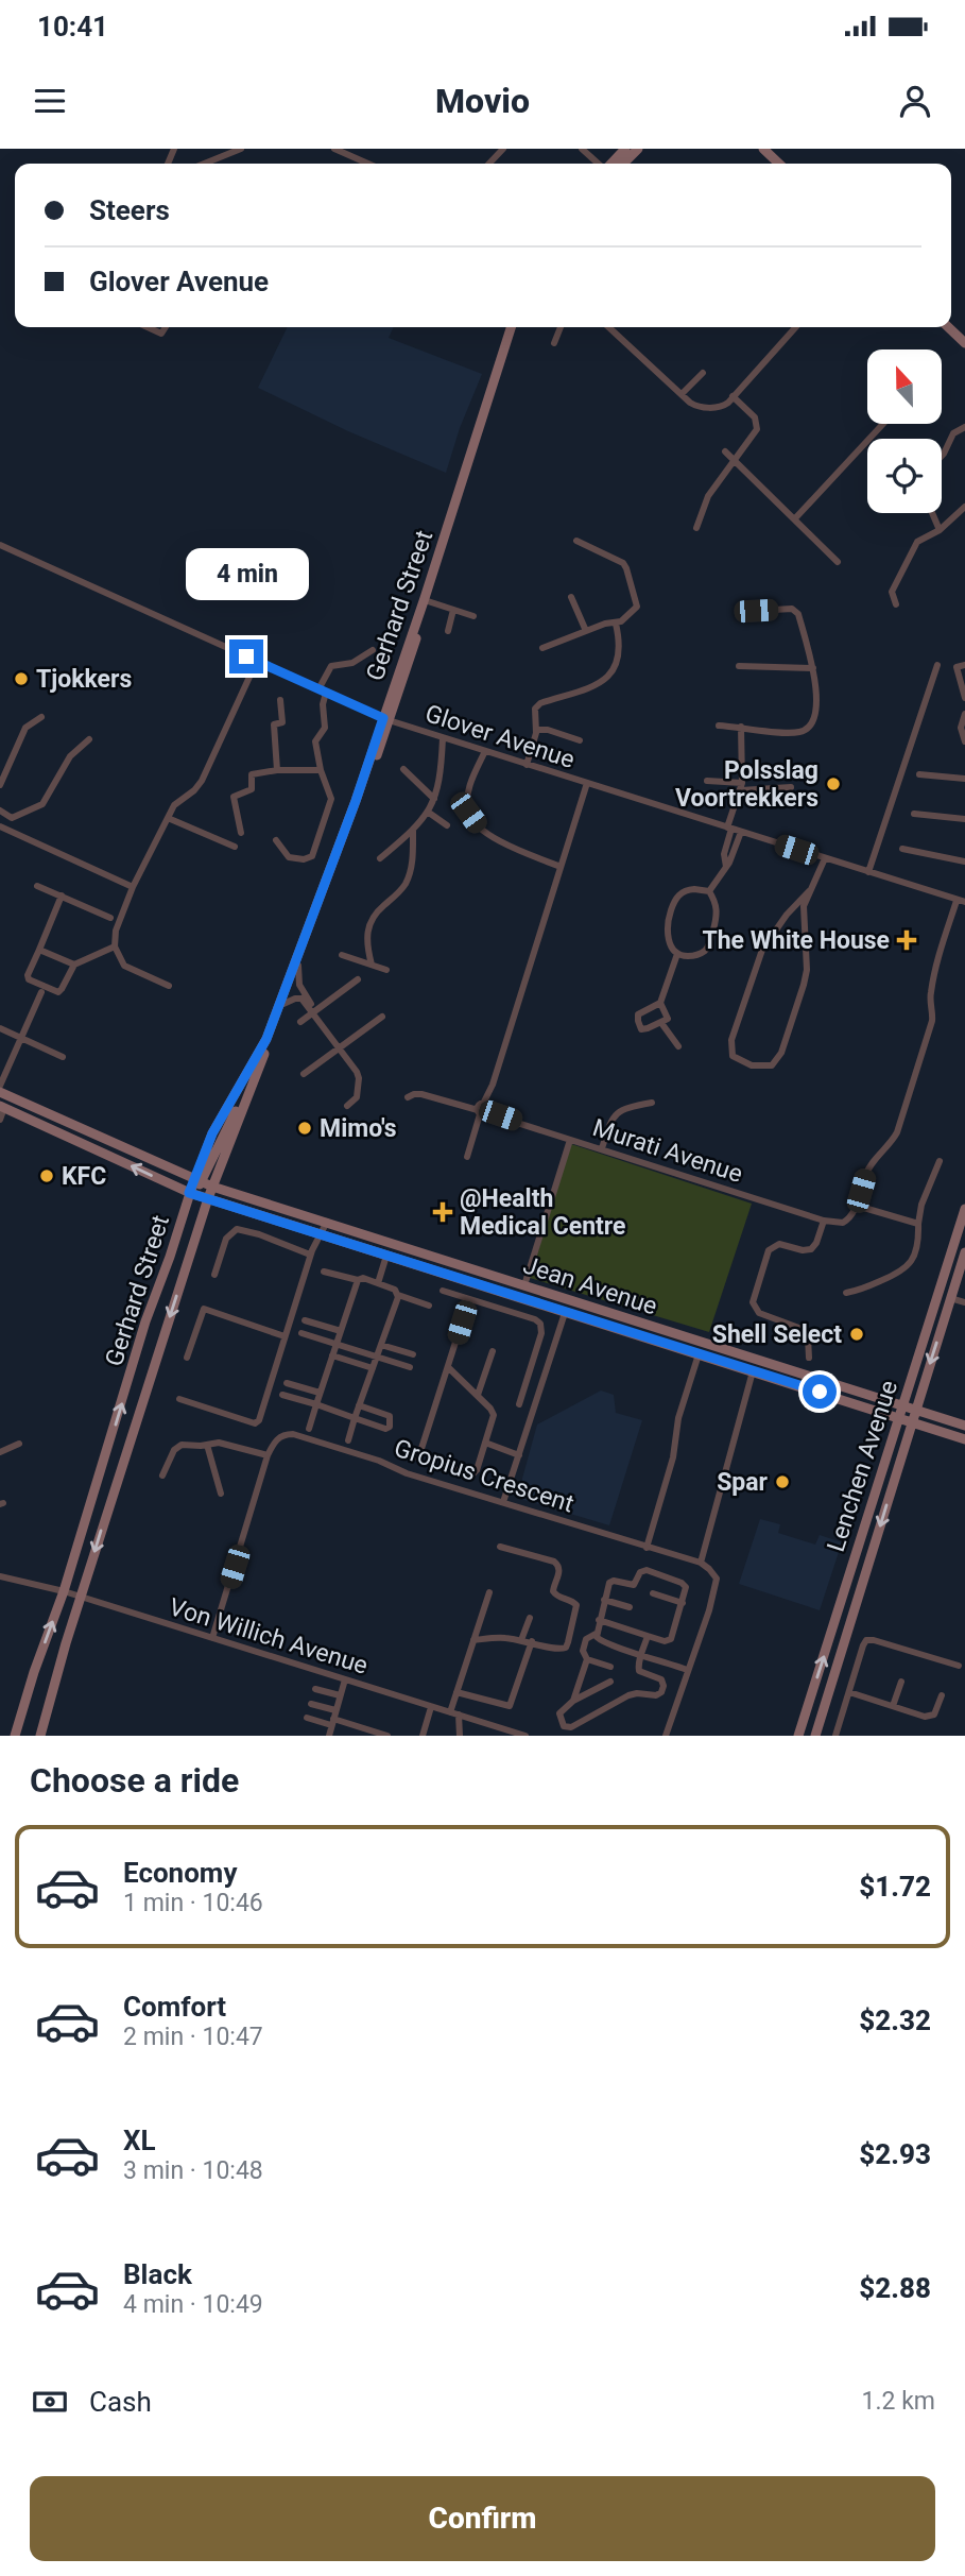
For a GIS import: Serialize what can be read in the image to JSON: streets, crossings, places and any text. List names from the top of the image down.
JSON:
{
  "streets": {
    "main road": ["Gerhard Street", "Jean Avenue", "Lenchen Avenue"],
    "street": [
      "Glover Avenue",
      "Murati Avenue",
      "Gropius Crescent",
      "Von Willich Avenue"
    ]
  },
  "crossings": [
    ["Gerhard Street", "Glover Avenue"],
    ["Gerhard Street", "Jean Avenue"],
    ["Gerhard Street", "Von Willich Avenue"],
    ["Jean Avenue", "Lenchen Avenue"]
  ],
  "places": {
    "other": [
      "Tjokkers",
      "Polsslag Voortrekkers",
      "Mimo's",
      "KFC",
      "Shell Select",
      "Spar"
    ],
    "health": ["The White House", "@Health Medical Centre"]
  },
  "north": "top",
  "page": {
    "status": "10:41",
    "header": "Movio",
    "banner": ["Steers", "Glover Avenue"],
    "bubble": "4 min",
    "heading": "Choose a ride",
    "list": [
      {
        "name": "Economy",
        "note": "1 min · 10:46",
        "value": "$1.72"
      },
      {
        "name": "Comfort",
        "note": "2 min · 10:47",
        "value": "$2.32"
      },
      {
        "name": "XL",
        "note": "3 min · 10:48",
        "value": "$2.93"
      },
      {
        "name": "Black",
        "note": "4 min · 10:49",
        "value": "$2.88"
      }
    ],
    "pay": ["Cash", "1.2 km"],
    "buttons": "Confirm"
  }
}
